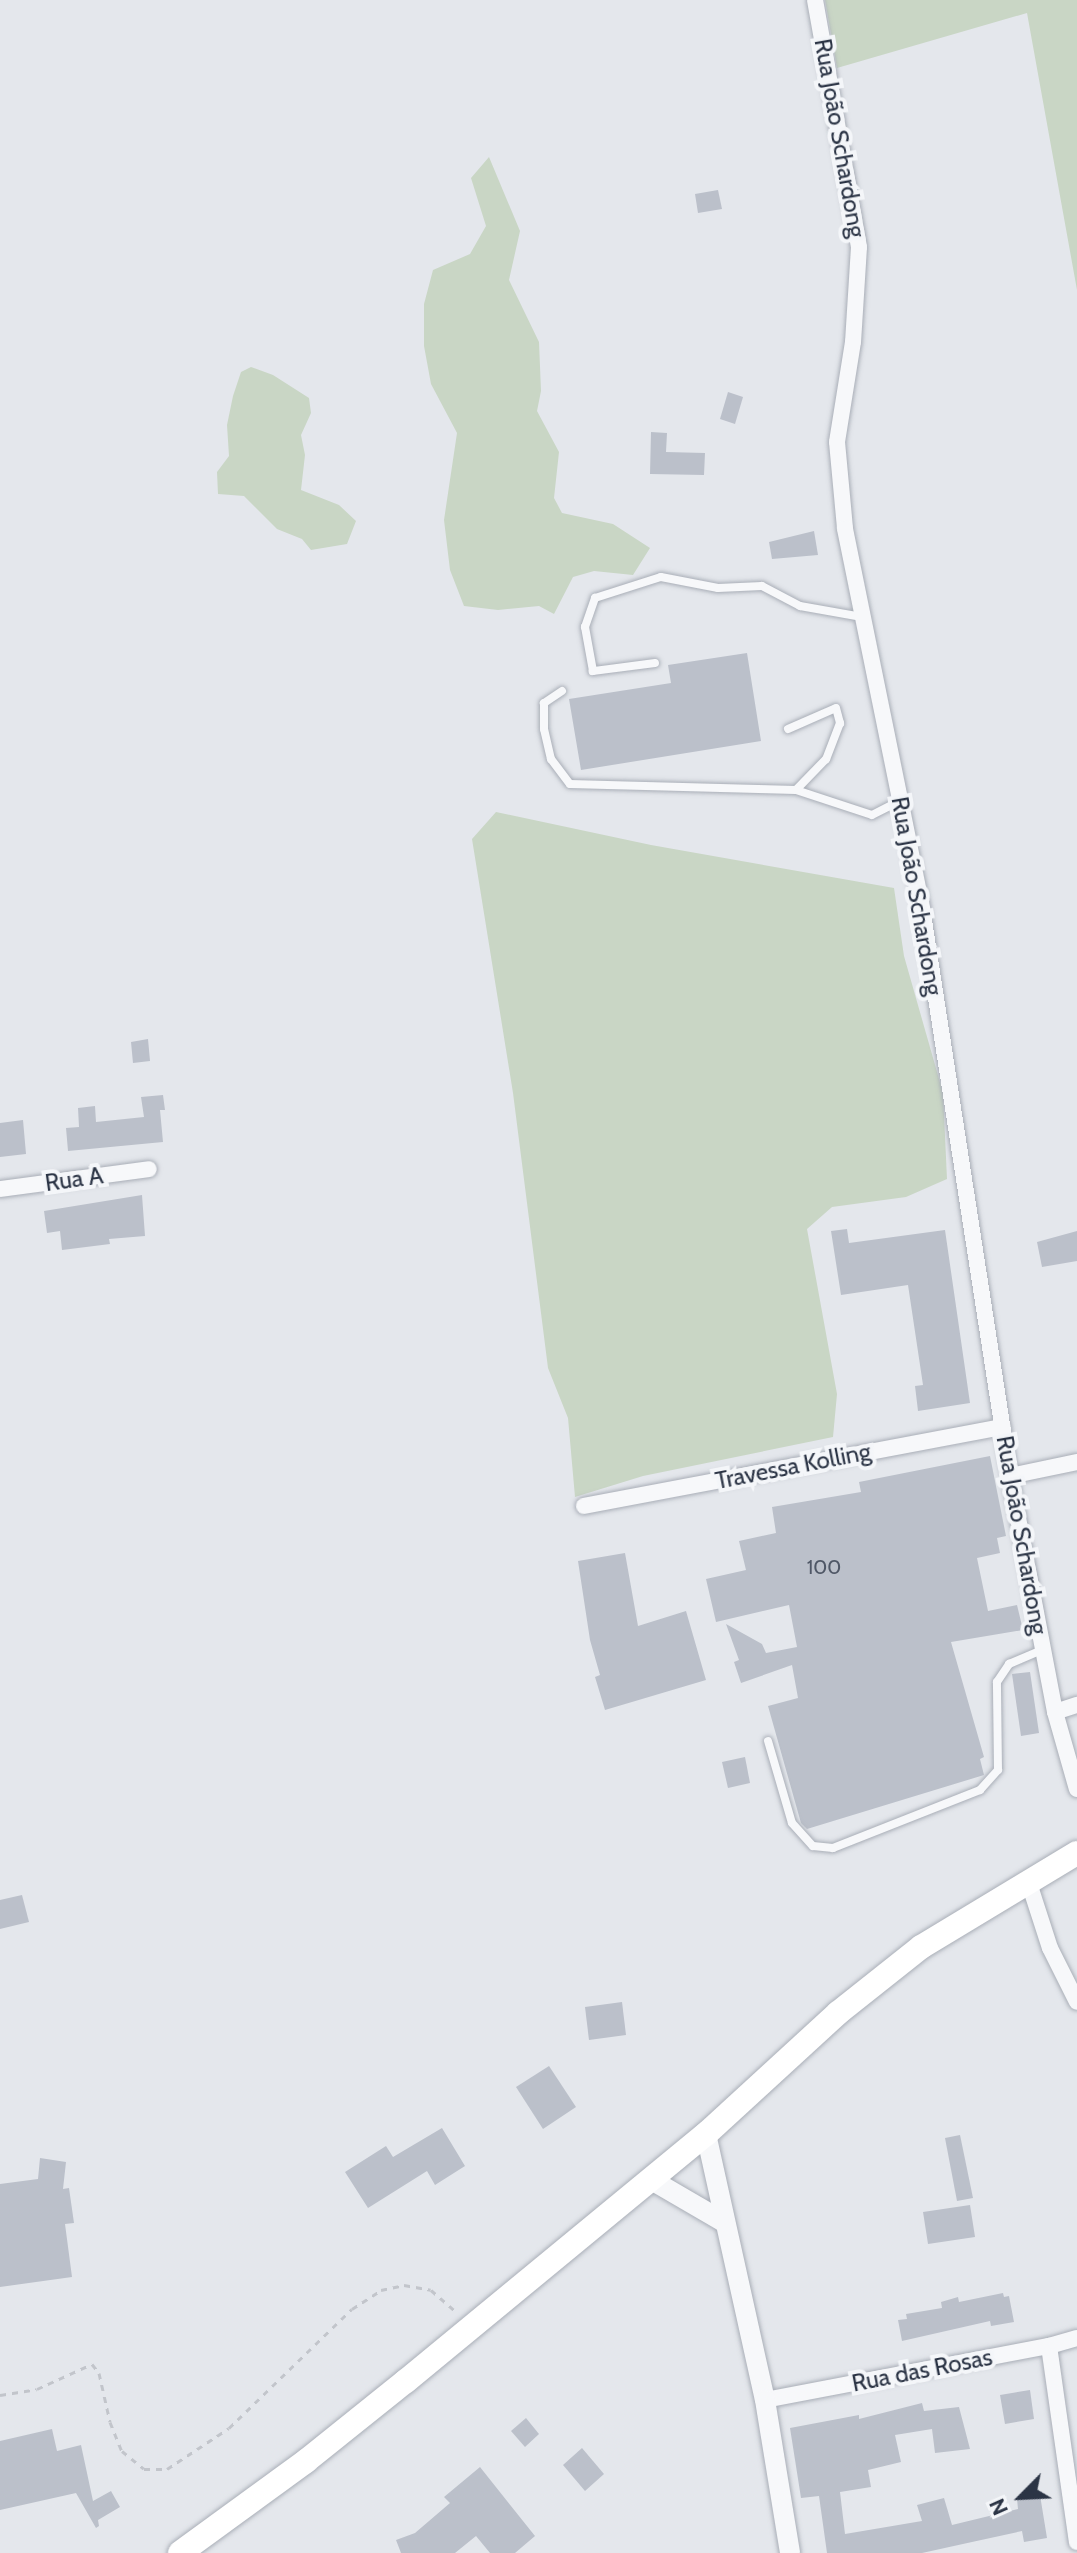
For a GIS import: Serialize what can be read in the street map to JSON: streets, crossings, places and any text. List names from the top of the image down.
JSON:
{
  "streets": {
    "street": [
      "Rua João Schardong",
      "Rua A",
      "Travessa Kolling",
      "Rua das Rosas"
    ]
  },
  "crossings": [
    ["Rua João Schardong", "Travessa Kolling"]
  ],
  "house_numbers": ["100"],
  "north": "bottom left"
}
